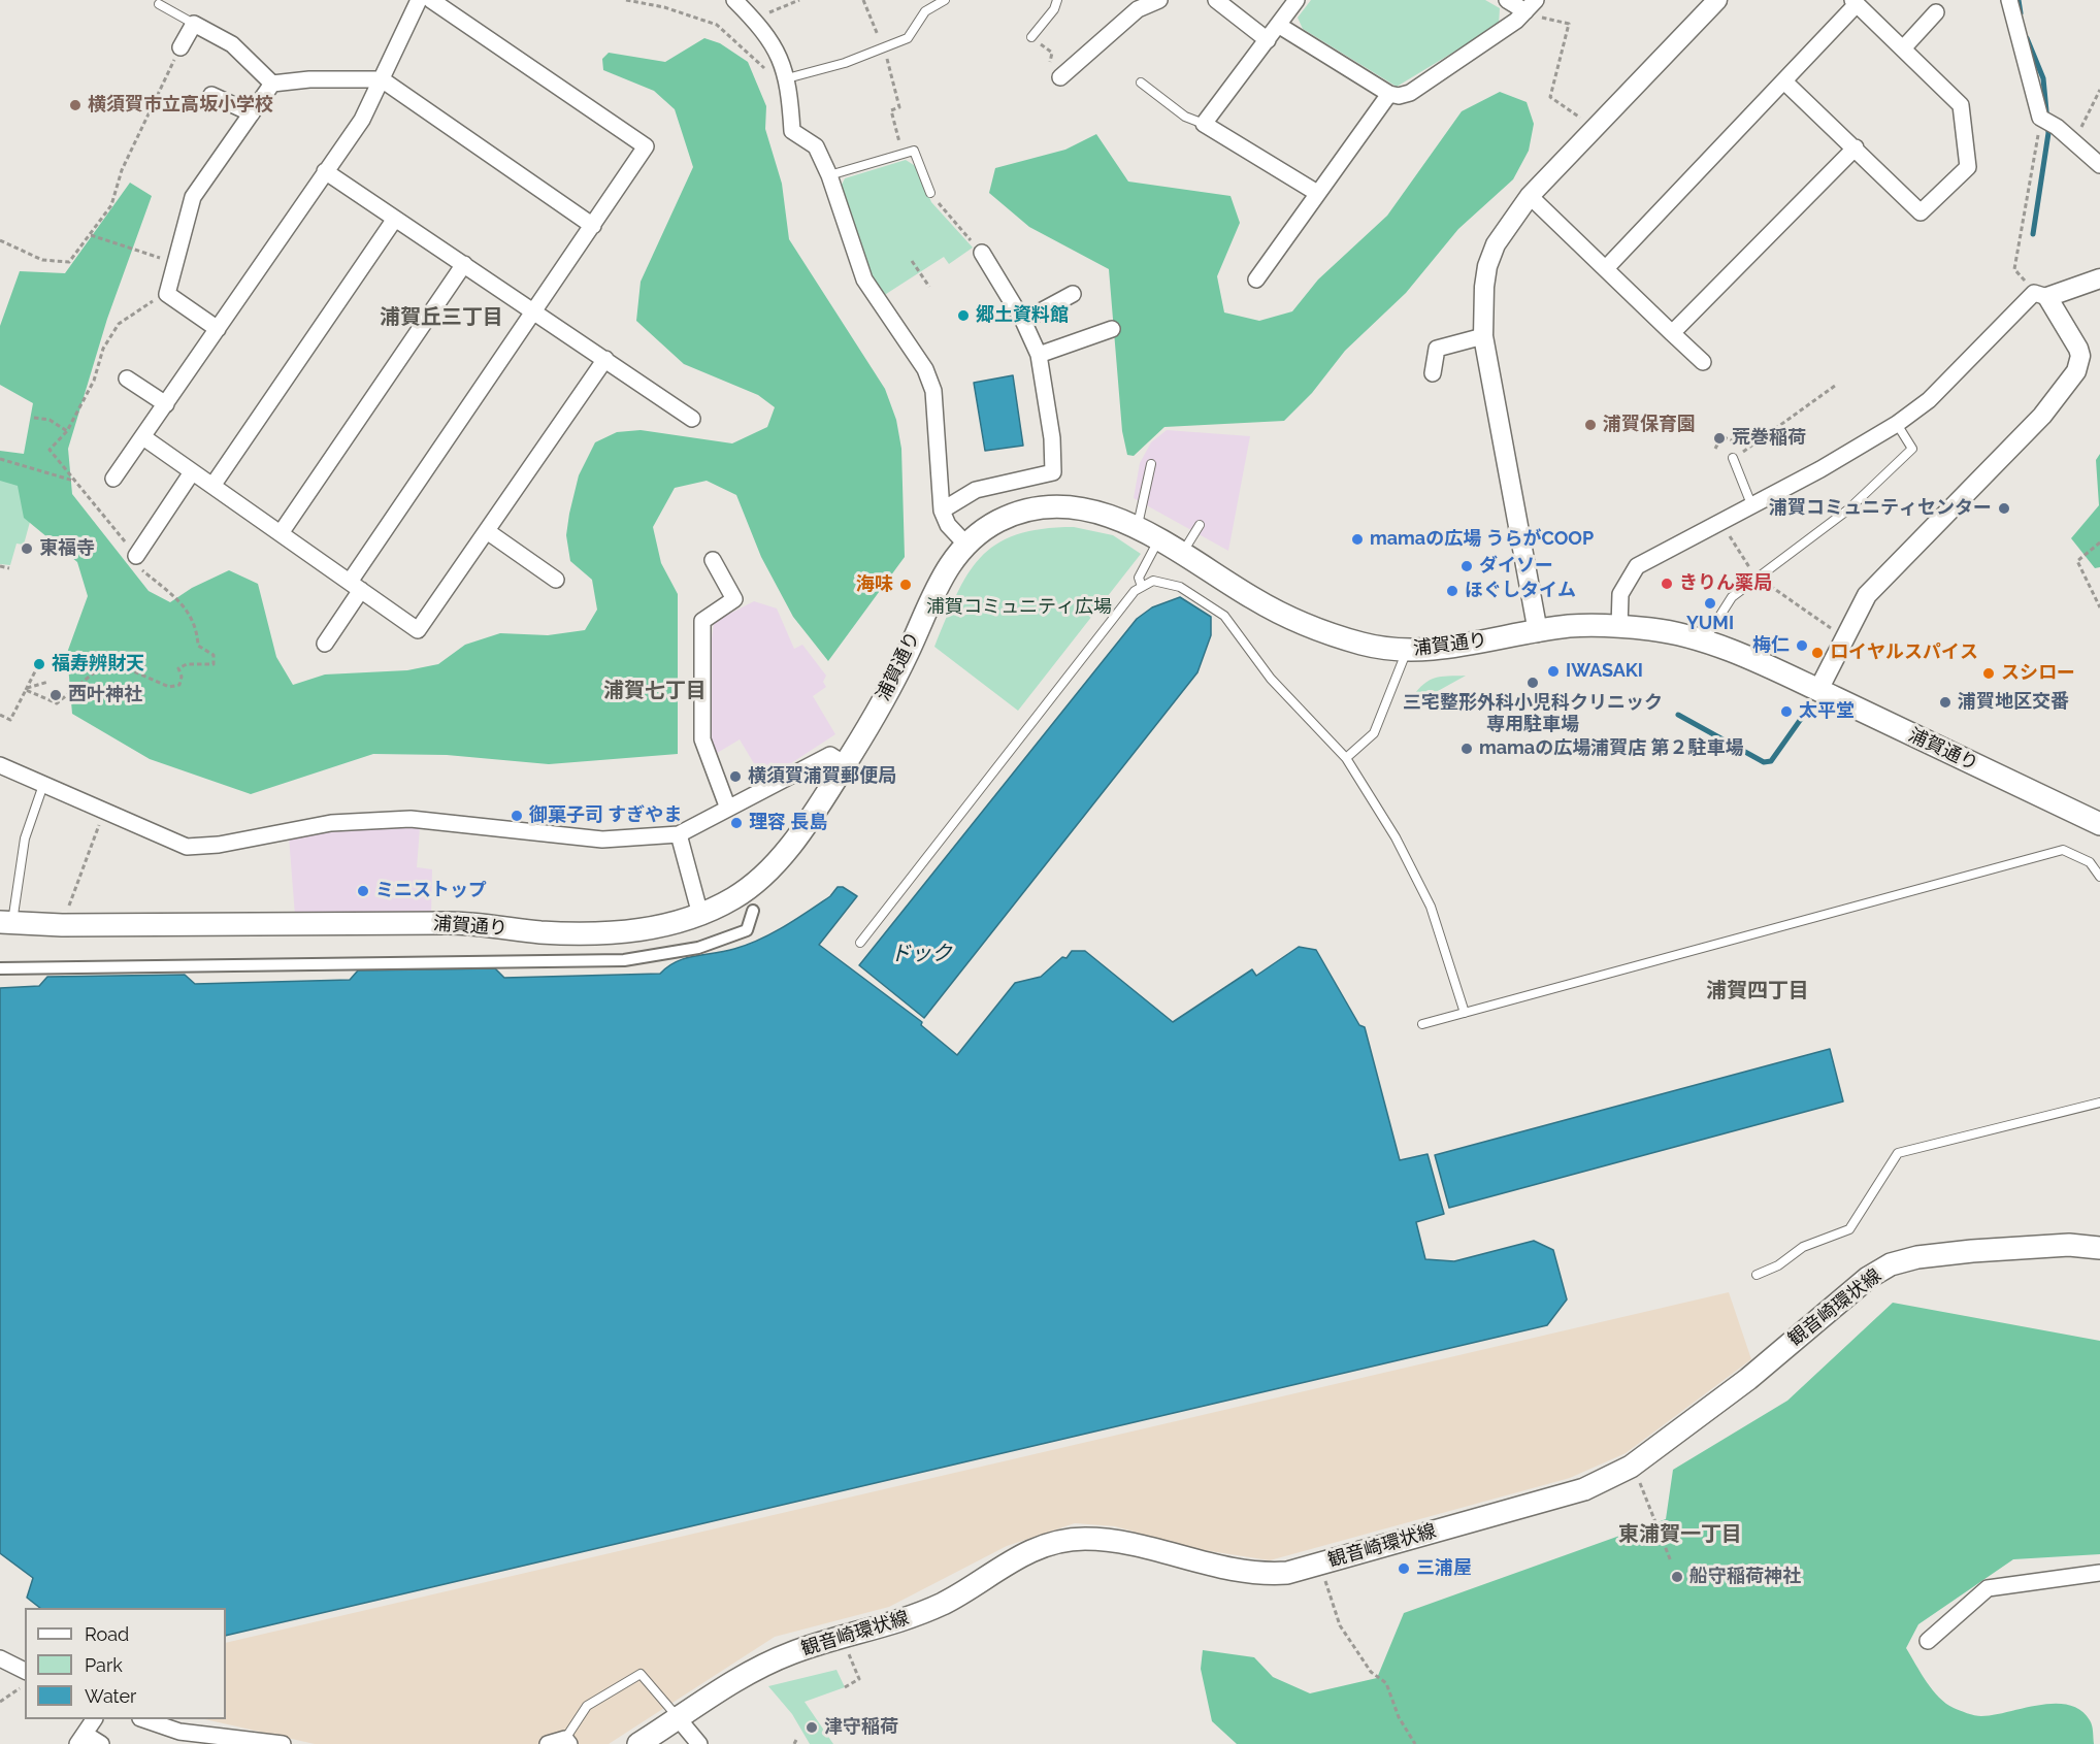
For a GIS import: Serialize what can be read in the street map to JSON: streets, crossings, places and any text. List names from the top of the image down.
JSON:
{
  "streets": {
    "main road": ["浦賀通り", "観音崎環状線"]
  },
  "districts": [
    "浦賀丘三丁目",
    "浦賀七丁目",
    "浦賀四丁目",
    "東浦賀一丁目"
  ],
  "water": ["ドック"],
  "parks": ["浦賀コミュニティ広場"],
  "places": [
    "横須賀市立高坂小学校",
    "郷土資料館",
    "浦賀保育園",
    "荒巻稲荷",
    "浦賀コミュニティセンター",
    "mamaの広場 うらがCOOP",
    "東福寺",
    "ダイソー",
    "きりん薬局",
    "海味",
    "ほぐしタイム",
    "YUMI",
    "梅仁",
    "ロイヤルスパイス",
    "福寿辨財天",
    "IWASAKI",
    "スシロー",
    "三宅整形外科小児科クリニック 専用駐車場",
    "西叶神社",
    "浦賀地区交番",
    "太平堂",
    "mamaの広場浦賀店 第２駐車場",
    "横須賀浦賀郵便局",
    "御菓子司 すぎやま",
    "理容 長島",
    "ミニストップ",
    "三浦屋",
    "船守稲荷神社",
    "津守稲荷"
  ],
  "legend": ["Road", "Park", "Water"]
}
